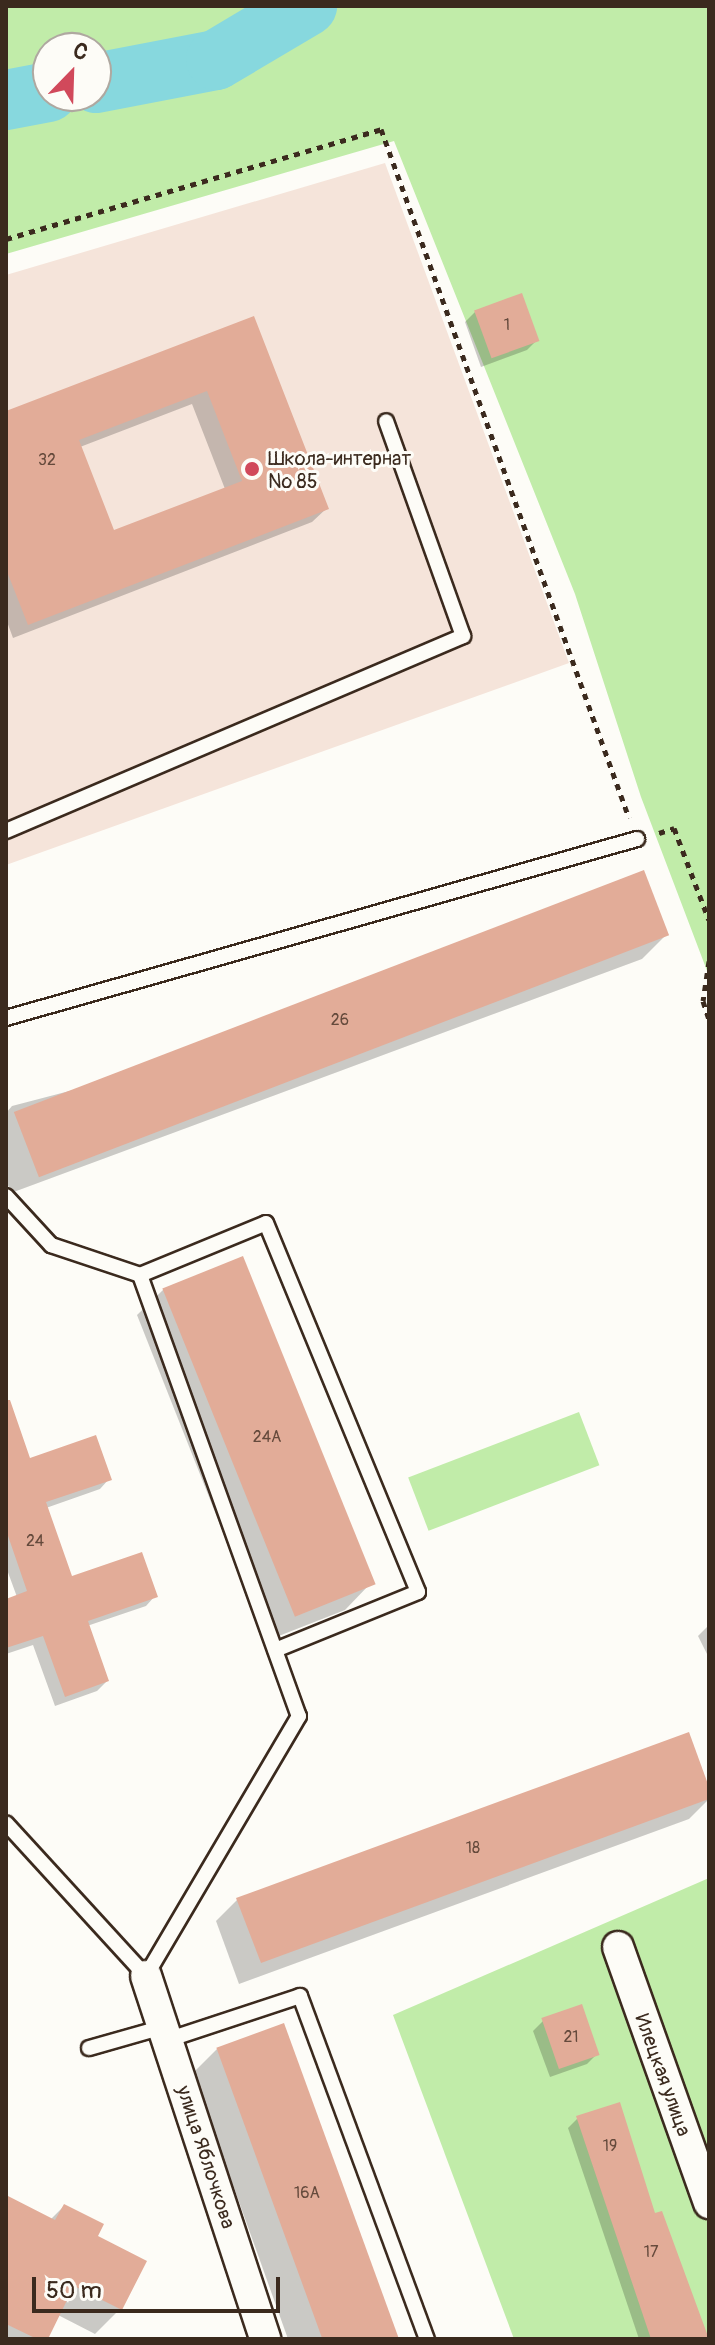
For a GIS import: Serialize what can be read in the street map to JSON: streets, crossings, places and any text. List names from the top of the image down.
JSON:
{
  "streets": {
    "street": ["Илецкая улица", "улица Яблочкова"]
  },
  "places": ["Школа-интернат № 85"],
  "house_numbers": [
    "1",
    "32",
    "26",
    "24А",
    "24",
    "18",
    "21",
    "19",
    "16А",
    "17"
  ],
  "scale_bar": "50 m",
  "north": "top right"
}
